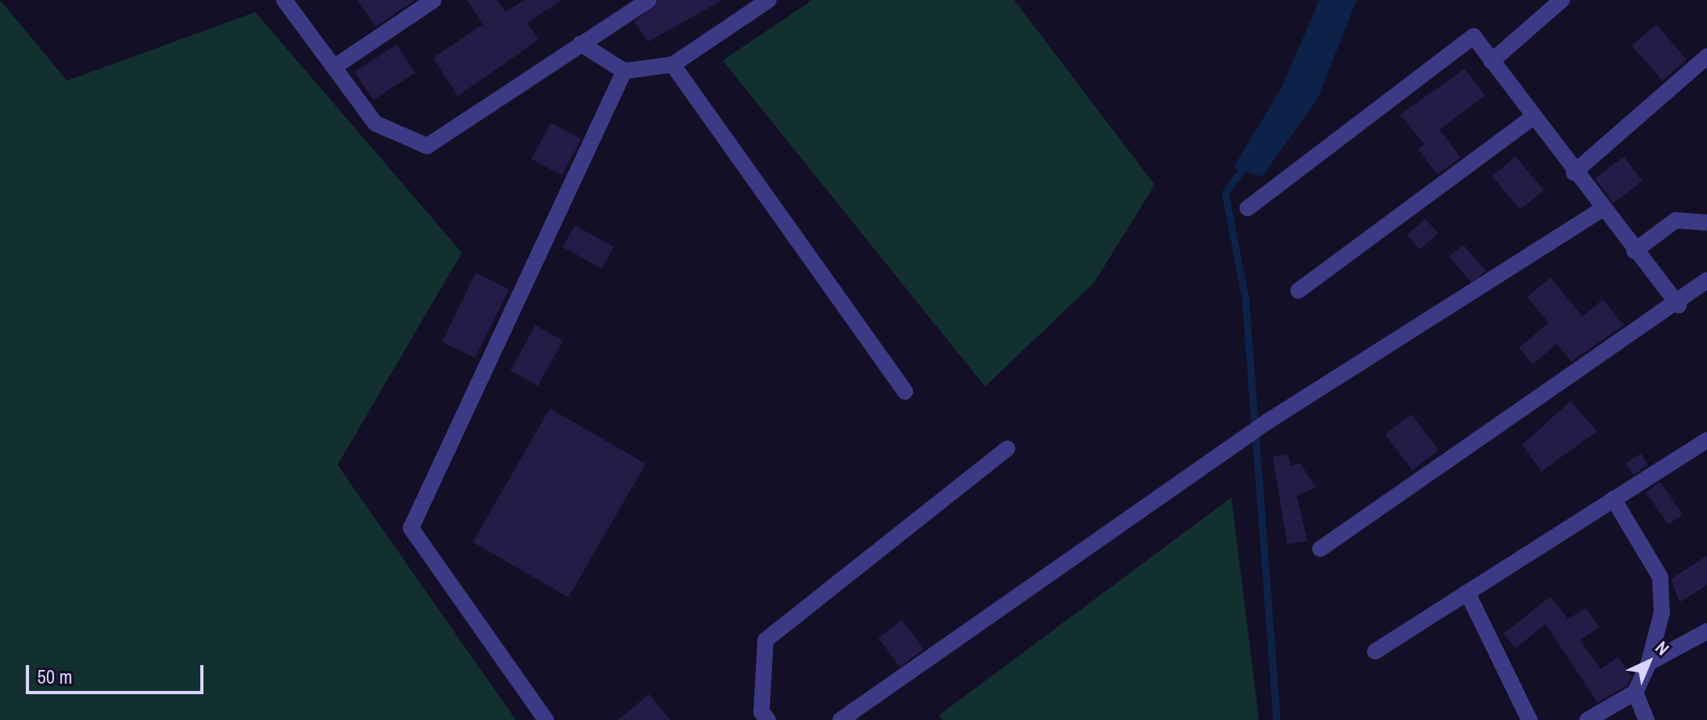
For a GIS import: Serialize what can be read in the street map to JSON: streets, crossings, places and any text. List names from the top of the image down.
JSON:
{
  "scale_bar": "50 m",
  "north": "top right"
}
